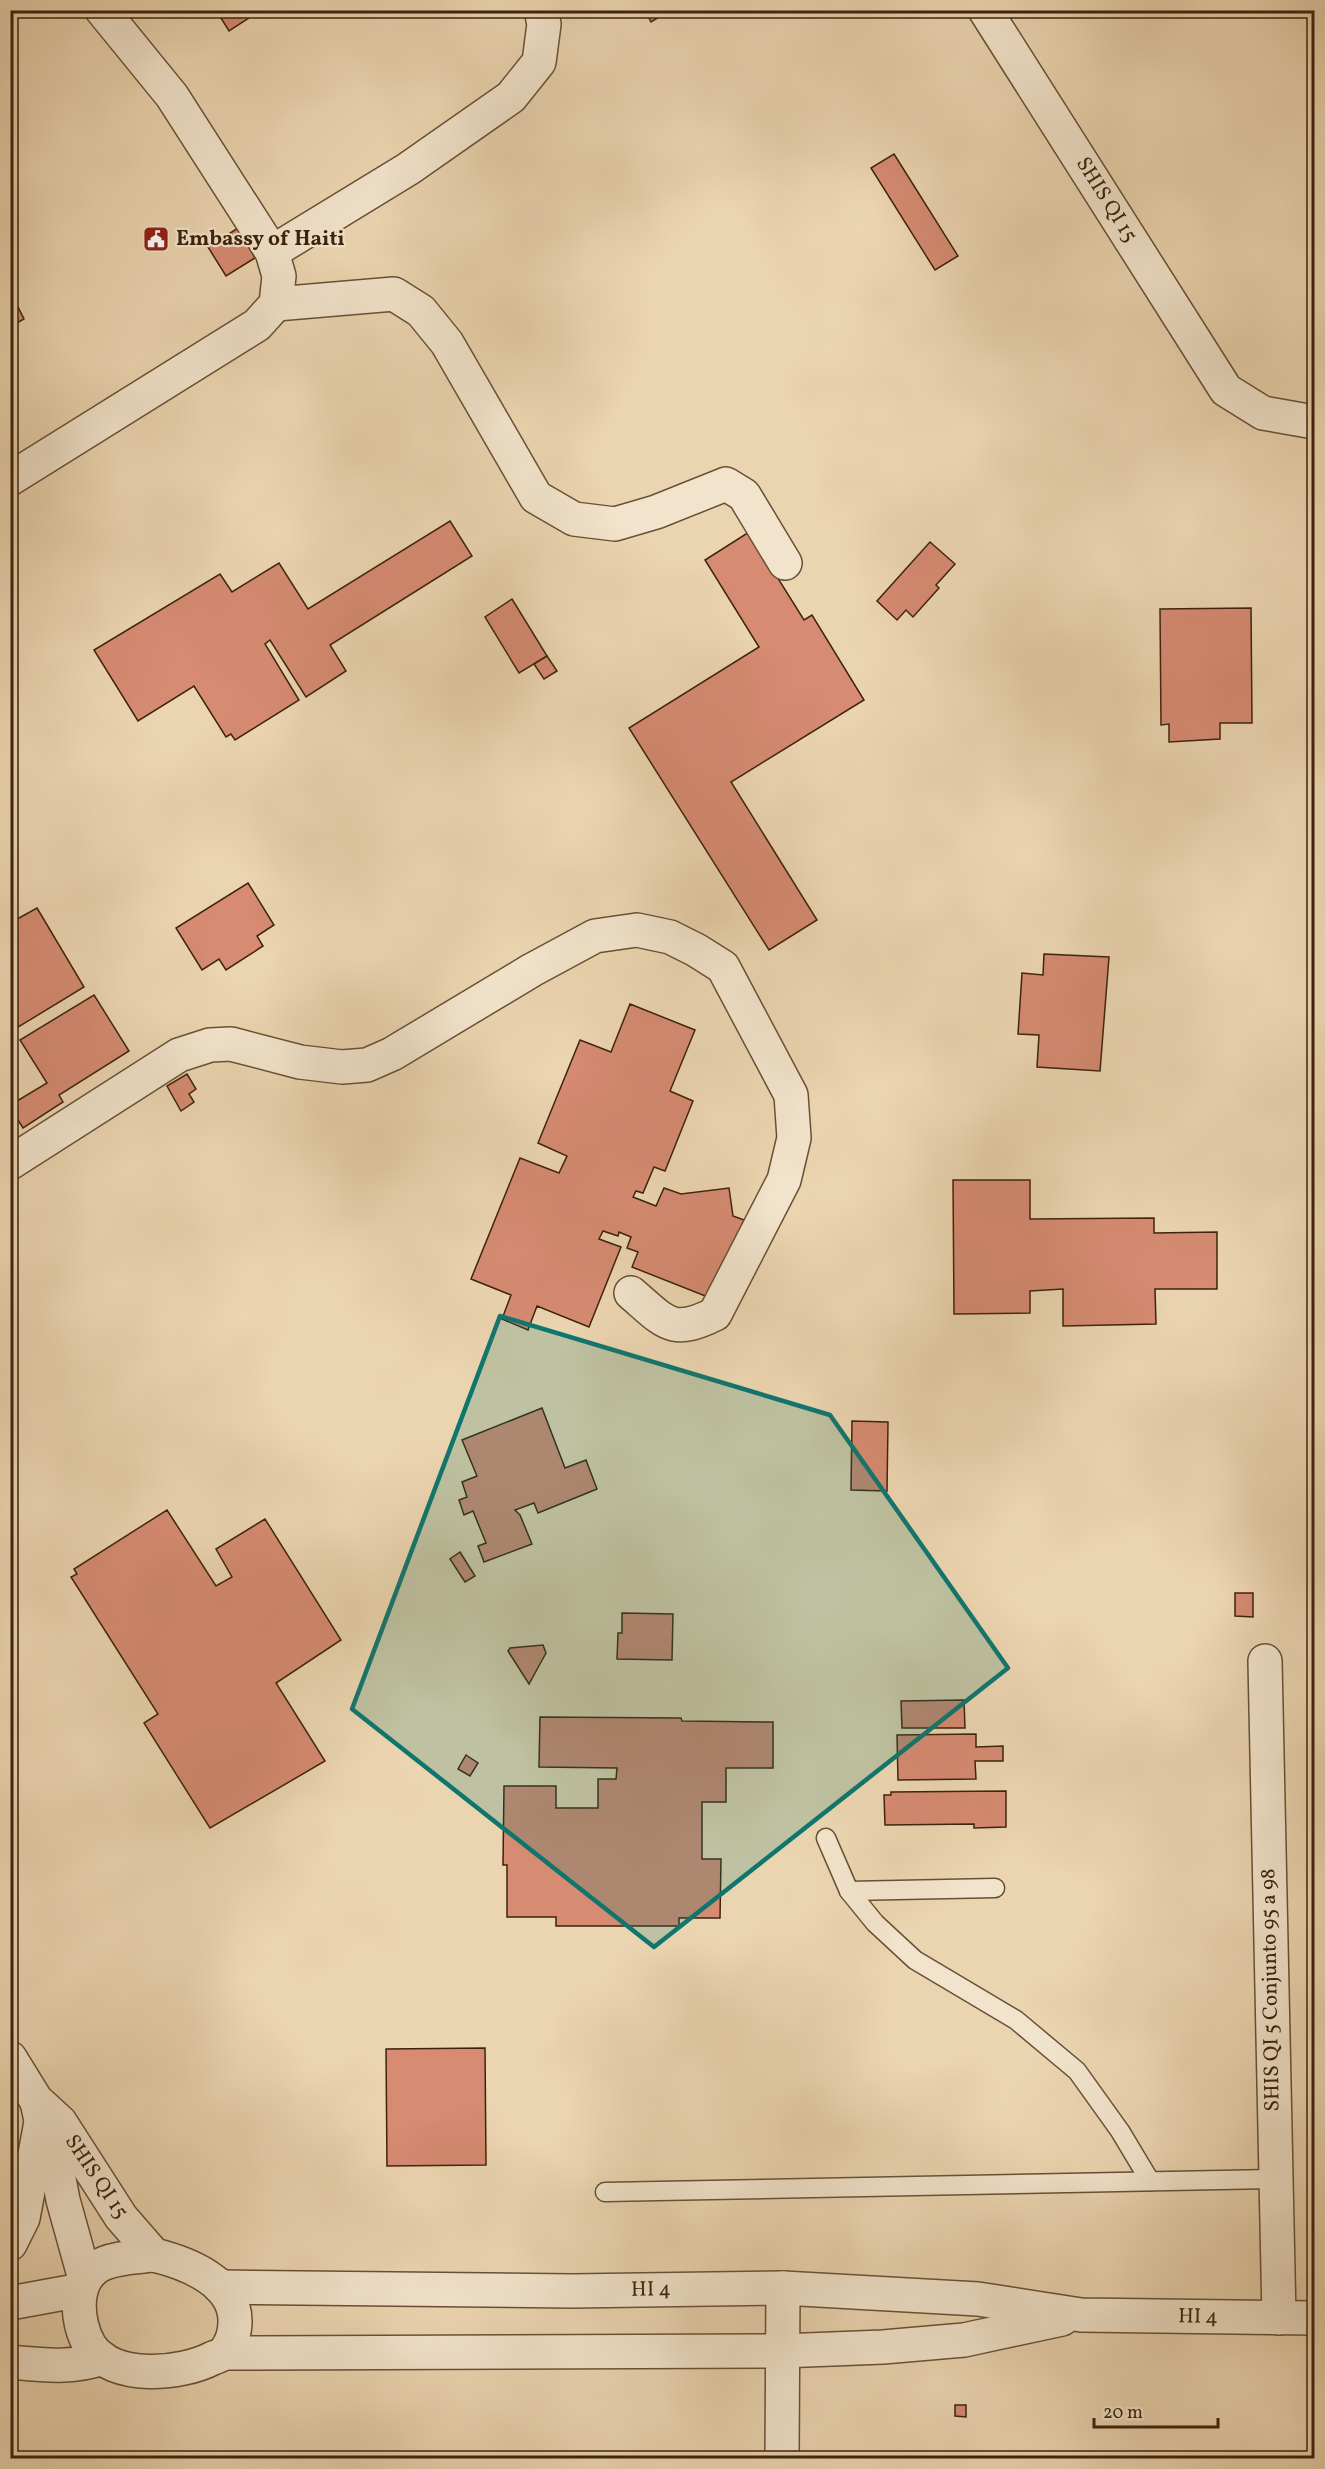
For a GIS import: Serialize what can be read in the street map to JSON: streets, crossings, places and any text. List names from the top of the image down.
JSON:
{
  "streets": {
    "street": ["SHIS QI 15", "SHIS QI 5 Conjunto 95 a 98", "HI 4"]
  },
  "crossings": [
    ["SHIS QI 15", "HI 4"],
    ["SHIS QI 5 Conjunto 95 a 98", "HI 4"]
  ],
  "places": {
    "public building": ["Embassy of Haiti"]
  },
  "scale_bar": "20 m"
}
